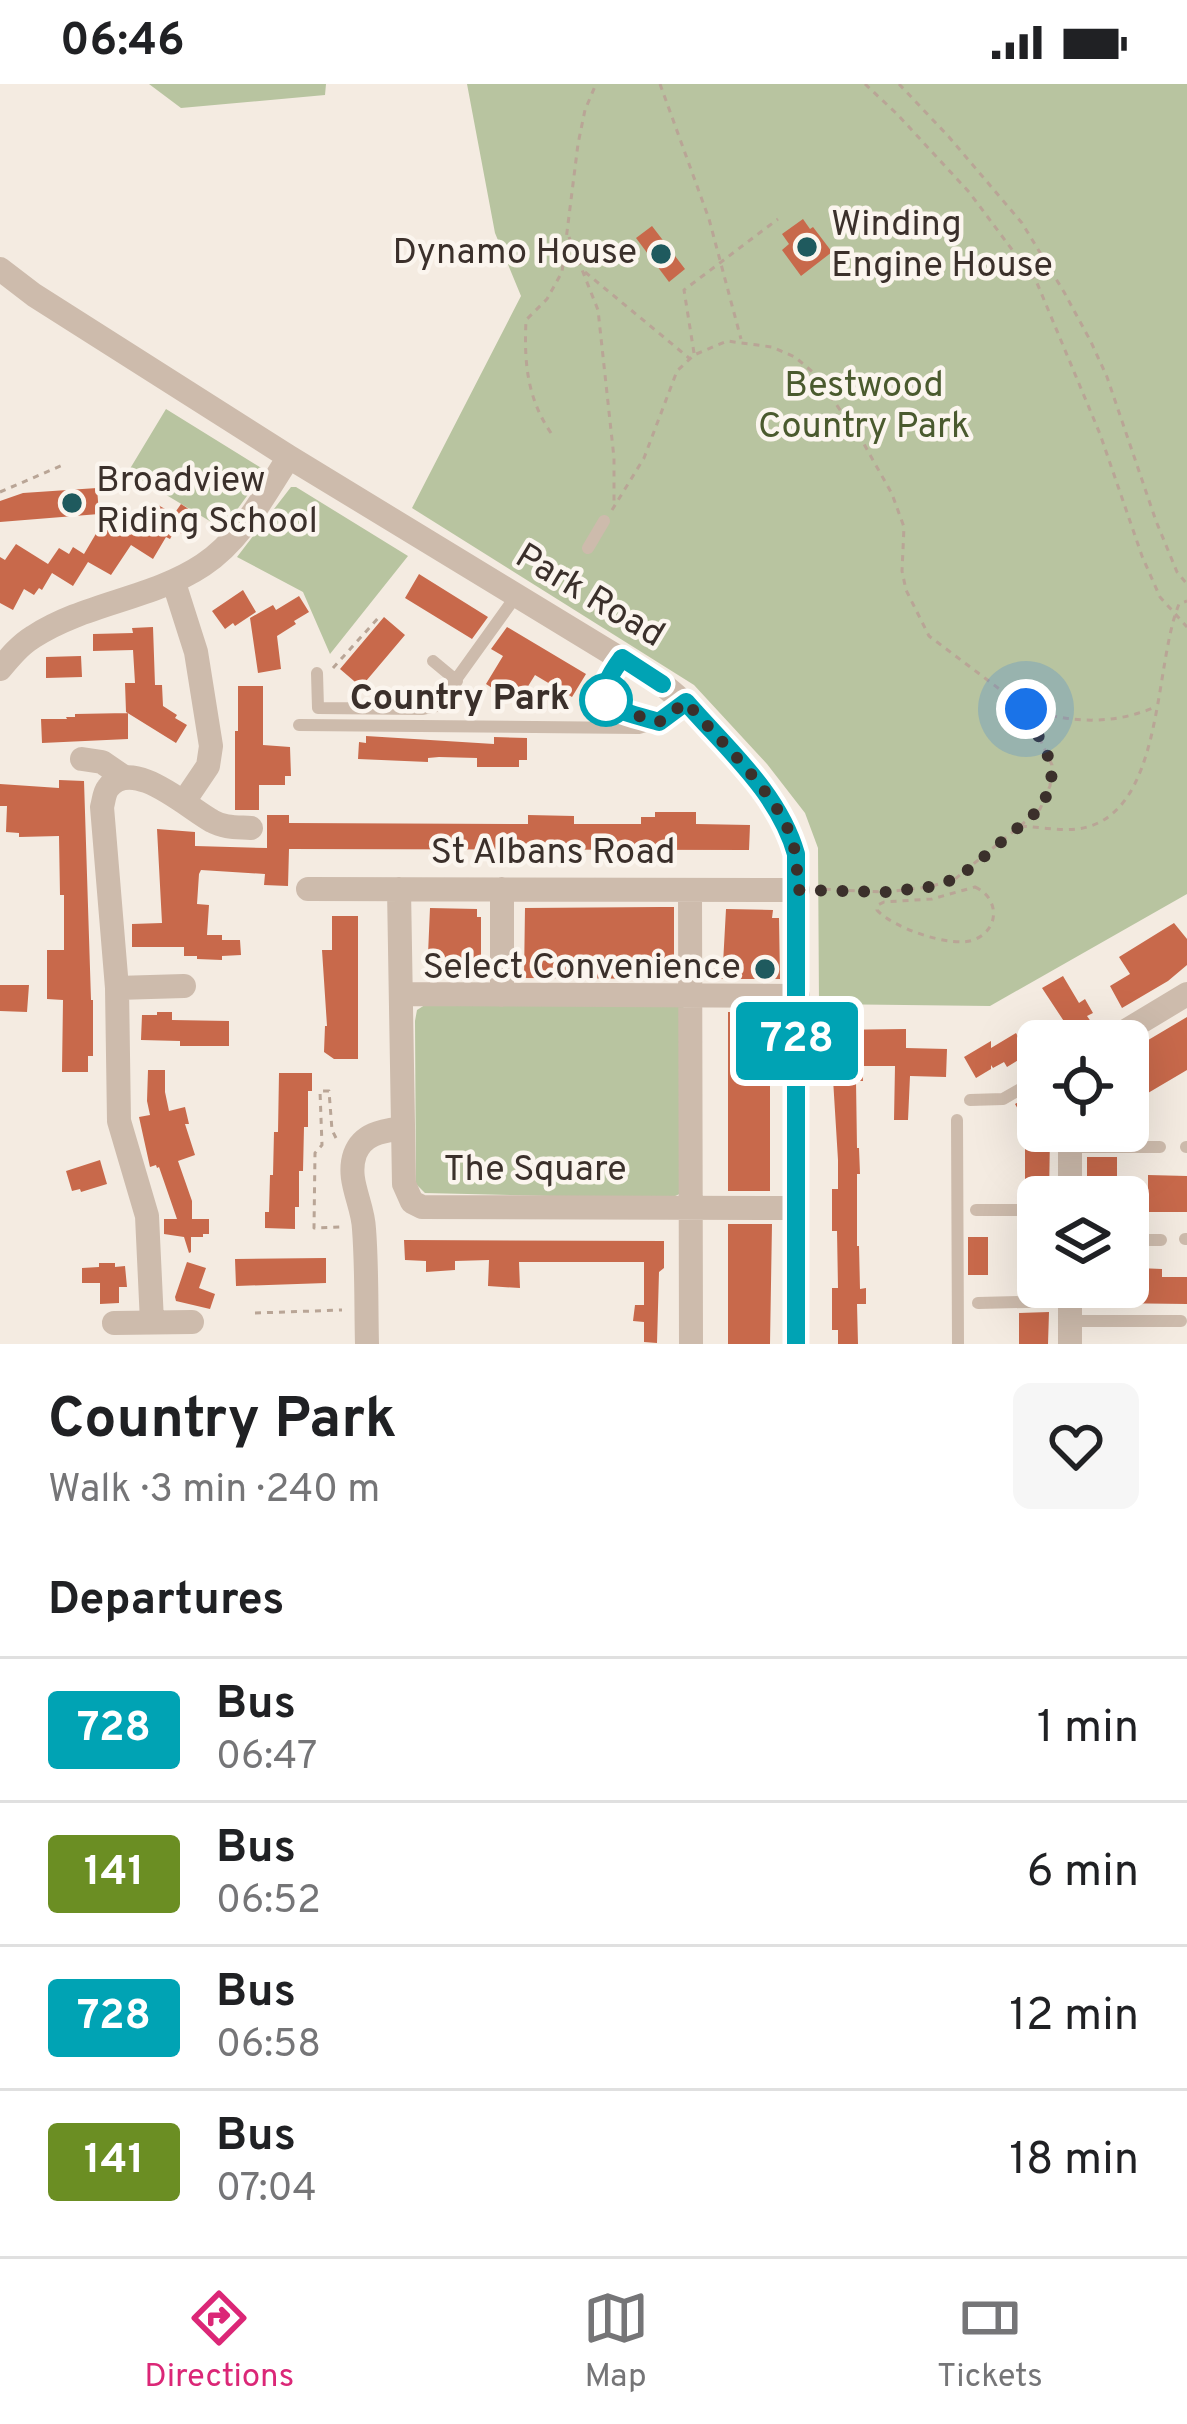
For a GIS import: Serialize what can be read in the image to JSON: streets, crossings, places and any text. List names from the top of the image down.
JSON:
{
  "streets": {
    "street": ["Park Road", "St Albans Road", "The Square"]
  },
  "crossings": [
    ["Park Road", "St Albans Road"],
    ["Park Road", "The Square"],
    ["St Albans Road", "The Square"]
  ],
  "parks": ["Bestwood Country Park"],
  "places": [
    "Winding Engine House",
    "Dynamo House",
    "Broadview Riding School",
    "Country Park",
    "Select Convenience"
  ],
  "lines": ["bus line 728"],
  "page": {
    "status": "06:46",
    "on_map": "728",
    "heading": [
      ["Country Park", "Walk · 3 min · 240 m"],
      "Departures"
    ],
    "list": [
      {
        "mark": "728",
        "name": "Bus",
        "note": "06:47",
        "value": "1 min"
      },
      {
        "mark": "141",
        "name": "Bus",
        "note": "06:52",
        "value": "6 min"
      },
      {
        "mark": "728",
        "name": "Bus",
        "note": "06:58",
        "value": "12 min"
      },
      {
        "mark": "141",
        "name": "Bus",
        "note": "07:04",
        "value": "18 min"
      }
    ],
    "tabs": ["Directions", "Map", "Tickets"]
  }
}
